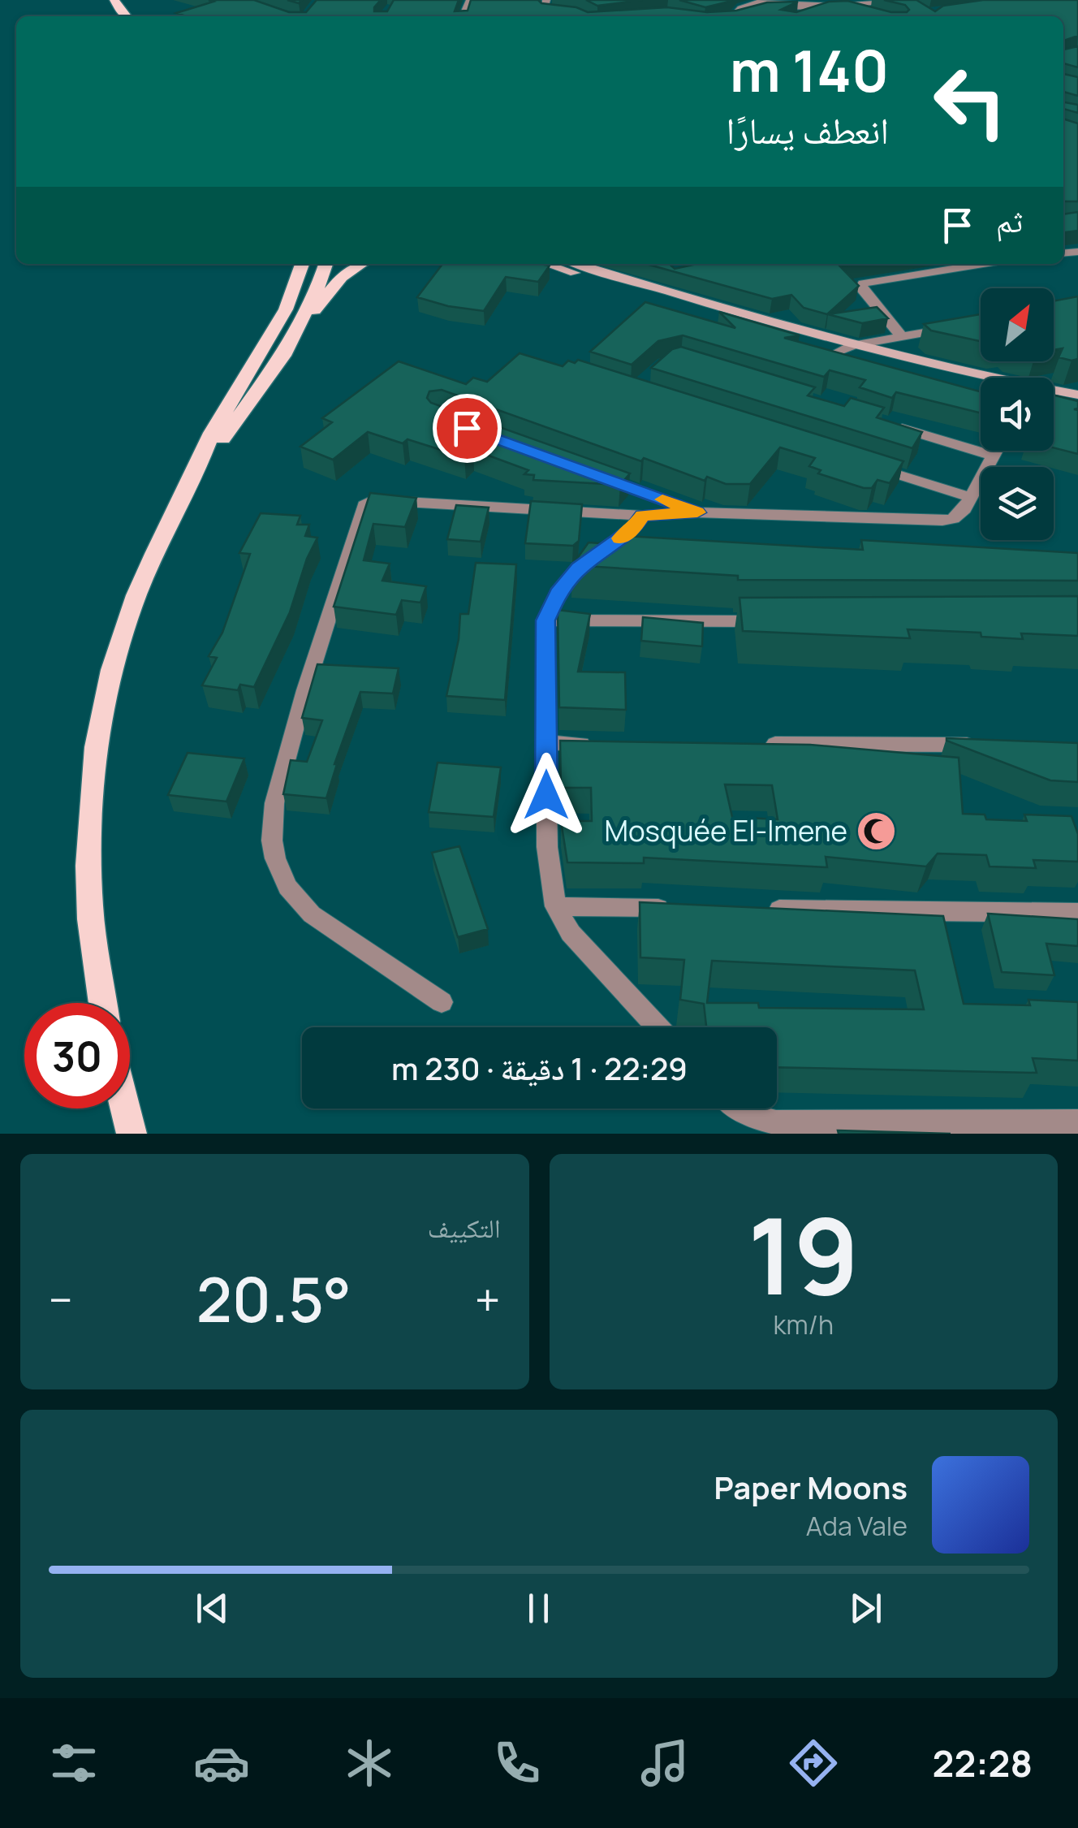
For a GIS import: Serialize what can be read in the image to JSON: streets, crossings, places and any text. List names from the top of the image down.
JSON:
{
  "places": {
    "mosque": ["Mosquée El-Imene"]
  },
  "north": "top right",
  "page": {
    "turn": ["140 m", "انعطف يسارًا"],
    "then": "ثم",
    "limit": "30",
    "trip": "22:29 · 1 دقيقة · 230 m",
    "tile": [
      ["19", "km/h"],
      "التكييف"
    ],
    "heat": ["−", "20.5°", "+"],
    "song": ["Paper Moons", "Ada Vale"],
    "tabs": "22:28"
  }
}
